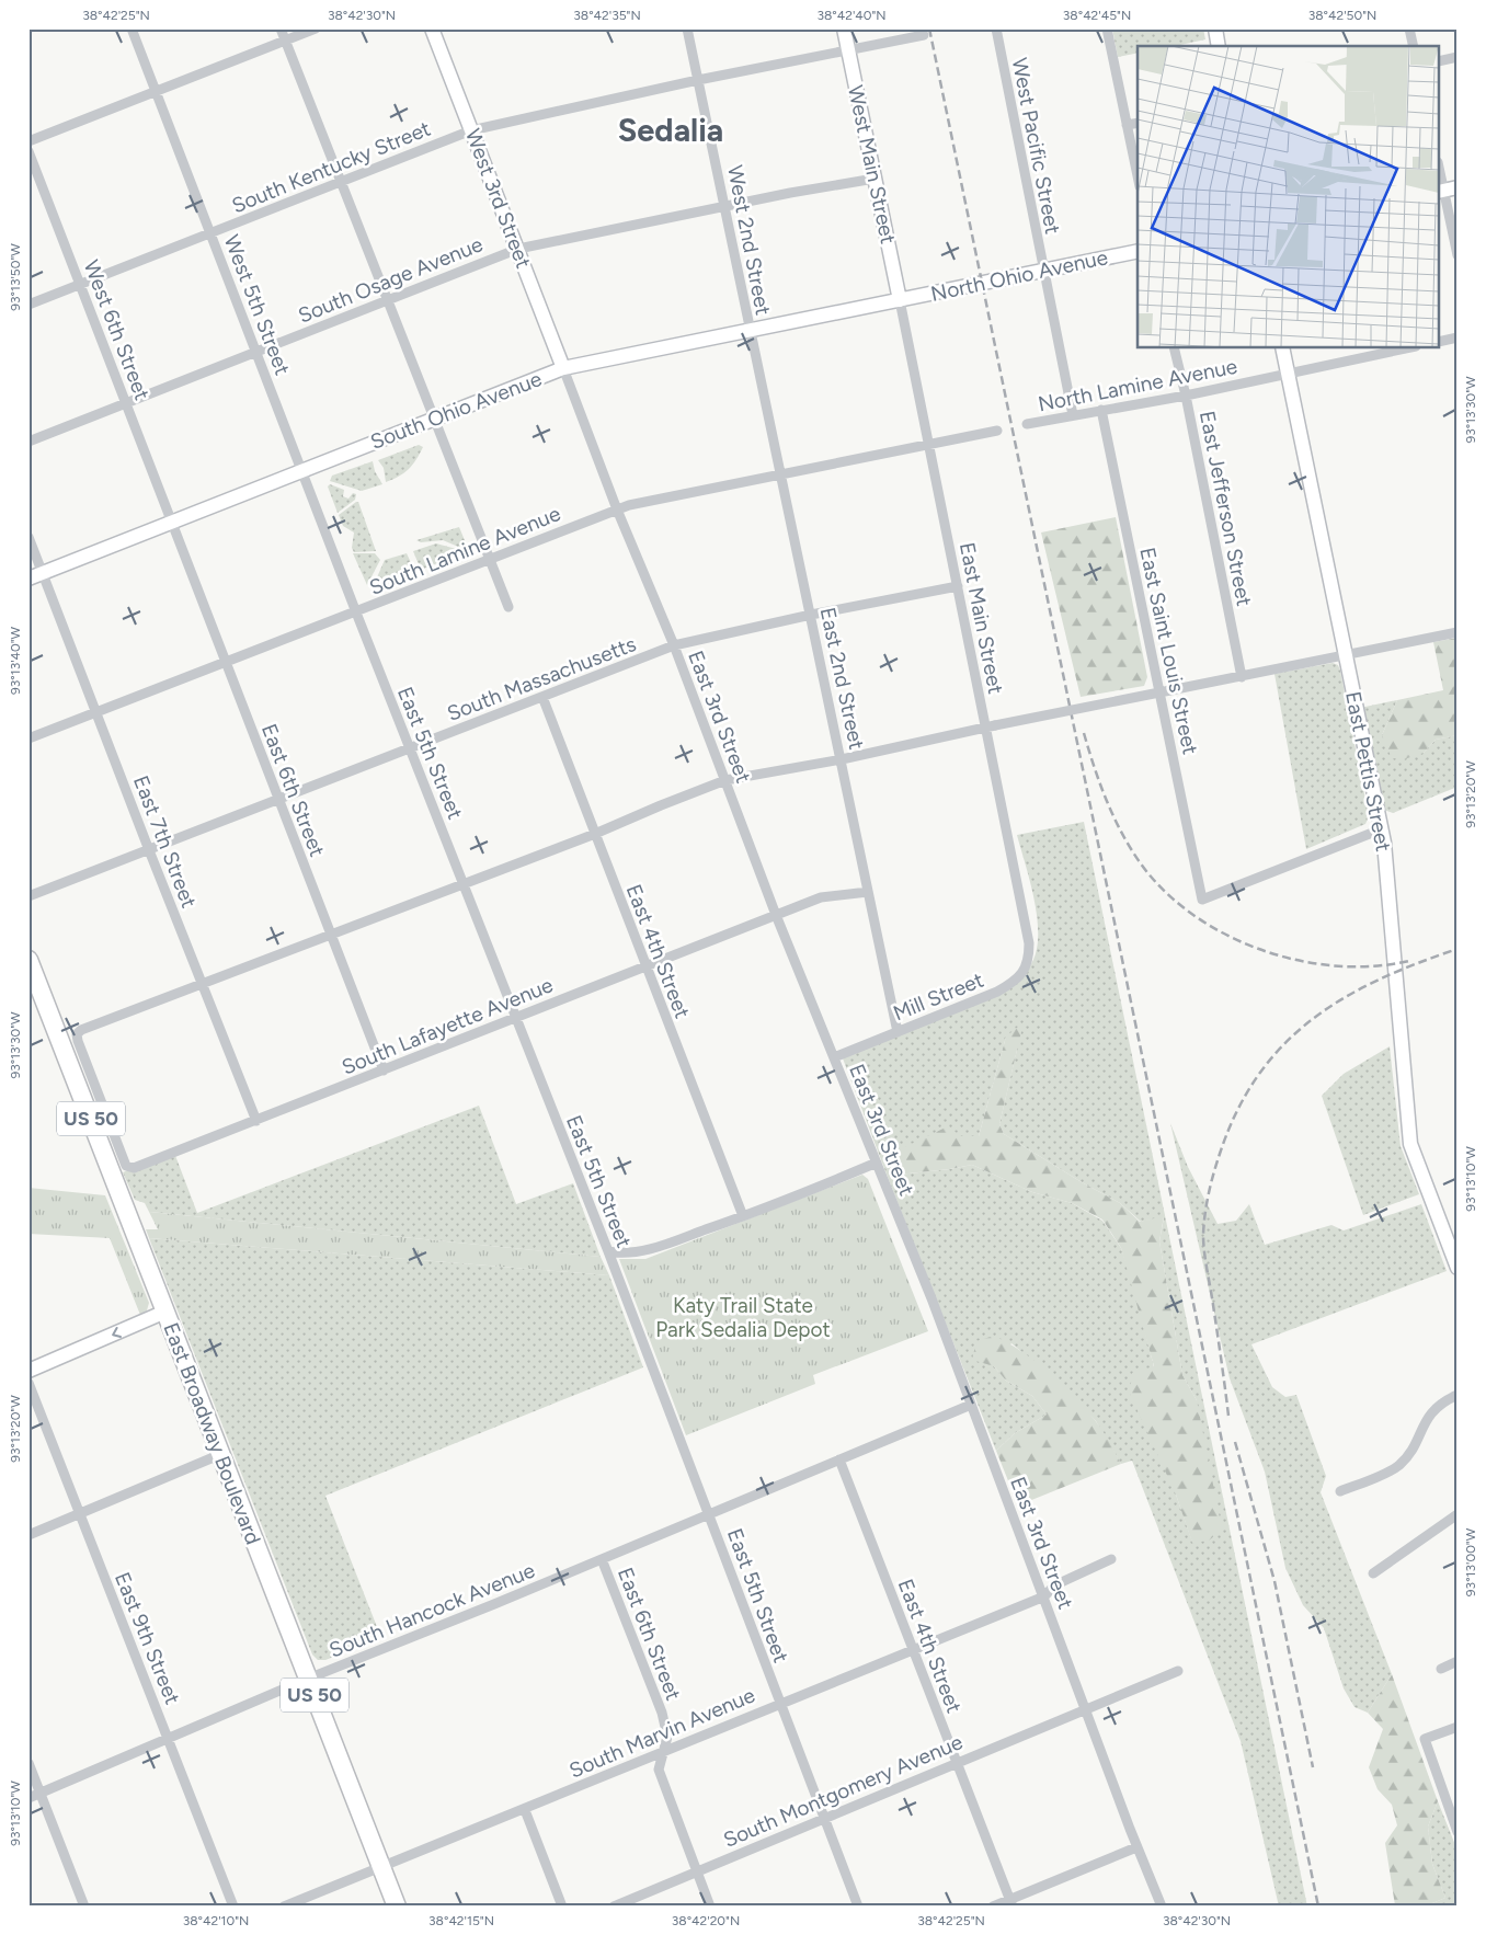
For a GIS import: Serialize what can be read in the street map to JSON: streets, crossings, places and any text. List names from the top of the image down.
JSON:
{
  "streets": {
    "highway": ["US 50", "East Broadway Boulevard"],
    "main road": [
      "West Main Street",
      "West 3rd Street",
      "North Ohio Avenue",
      "South Ohio Avenue",
      "East Pettis Street"
    ],
    "street": [
      "West Pacific Street",
      "South Kentucky Street",
      "West 2nd Street",
      "South Osage Avenue",
      "West 5th Street",
      "West 6th Street",
      "North Lamine Avenue",
      "East Jefferson Street",
      "South Lamine Avenue",
      "East Main Street",
      "East Saint Louis Street",
      "South Massachusetts",
      "East 2nd Street",
      "East 3rd Street",
      "East 5th Street",
      "East 6th Street",
      "East 7th Street",
      "East 4th Street",
      "Mill Street",
      "South Lafayette Avenue",
      "South Hancock Avenue",
      "East 9th Street",
      "South Marvin Avenue",
      "South Montgomery Avenue"
    ]
  },
  "crossings": [
    ["West Pacific Street", "North Ohio Avenue"],
    ["West Pacific Street", "North Lamine Avenue"],
    ["West Main Street", "South Kentucky Street"],
    ["West Main Street", "North Ohio Avenue"],
    ["West Main Street", "South Osage Avenue"],
    ["West Main Street", "South Ohio Avenue"],
    ["West Main Street", "East Main Street"],
    ["South Kentucky Street", "West 3rd Street"],
    ["South Kentucky Street", "West 2nd Street"],
    ["South Kentucky Street", "West 5th Street"],
    ["South Kentucky Street", "West 6th Street"],
    ["West 3rd Street", "South Osage Avenue"],
    ["West 3rd Street", "South Ohio Avenue"],
    ["West 3rd Street", "East 3rd Street"],
    ["West 2nd Street", "South Osage Avenue"],
    ["West 2nd Street", "South Ohio Avenue"],
    ["West 2nd Street", "East 2nd Street"],
    ["North Ohio Avenue", "South Ohio Avenue"],
    ["North Ohio Avenue", "East Main Street"],
    ["South Osage Avenue", "West 5th Street"],
    ["South Osage Avenue", "West 6th Street"],
    ["West 5th Street", "South Ohio Avenue"],
    ["West 5th Street", "East 5th Street"],
    ["West 6th Street", "South Ohio Avenue"],
    ["West 6th Street", "East 6th Street"],
    ["North Lamine Avenue", "East Jefferson Street"],
    ["North Lamine Avenue", "East Saint Louis Street"],
    ["North Lamine Avenue", "East Pettis Street"],
    ["South Ohio Avenue", "East Main Street"],
    ["South Ohio Avenue", "East 2nd Street"],
    ["South Ohio Avenue", "East 3rd Street"],
    ["South Ohio Avenue", "East 5th Street"],
    ["South Ohio Avenue", "East 6th Street"],
    ["South Ohio Avenue", "East 7th Street"],
    ["South Lamine Avenue", "East Main Street"],
    ["South Lamine Avenue", "East 2nd Street"],
    ["South Lamine Avenue", "East 3rd Street"],
    ["South Lamine Avenue", "East 5th Street"],
    ["South Lamine Avenue", "East 6th Street"],
    ["South Lamine Avenue", "East 7th Street"],
    ["East Main Street", "South Massachusetts"],
    ["East Main Street", "Mill Street"],
    ["East Saint Louis Street", "East Pettis Street"],
    ["South Massachusetts", "East 2nd Street"],
    ["South Massachusetts", "East 3rd Street"],
    ["South Massachusetts", "East 5th Street"],
    ["South Massachusetts", "East 6th Street"],
    ["South Massachusetts", "East 7th Street"],
    ["South Massachusetts", "East 4th Street"],
    ["East 2nd Street", "Mill Street"],
    ["East 2nd Street", "South Lafayette Avenue"],
    ["East 3rd Street", "Mill Street"],
    ["East 3rd Street", "South Lafayette Avenue"],
    ["East 3rd Street", "South Hancock Avenue"],
    ["East 3rd Street", "South Marvin Avenue"],
    ["East 3rd Street", "South Montgomery Avenue"],
    ["East 5th Street", "South Lafayette Avenue"],
    ["East 5th Street", "South Hancock Avenue"],
    ["East 5th Street", "South Marvin Avenue"],
    ["East 5th Street", "South Montgomery Avenue"],
    ["East 6th Street", "South Lafayette Avenue"],
    ["East 6th Street", "South Hancock Avenue"],
    ["East 6th Street", "South Marvin Avenue"],
    ["East 6th Street", "South Montgomery Avenue"],
    ["East 7th Street", "South Lafayette Avenue"],
    ["East 4th Street", "South Lafayette Avenue"],
    ["East 4th Street", "South Hancock Avenue"],
    ["East 4th Street", "South Marvin Avenue"],
    ["East 4th Street", "South Montgomery Avenue"],
    ["East Broadway Boulevard", "South Hancock Avenue"],
    ["East Broadway Boulevard", "South Marvin Avenue"],
    ["South Hancock Avenue", "East 9th Street"]
  ],
  "districts": ["Sedalia"],
  "parks": ["Katy Trail State Park Sedalia Depot"],
  "coordinates": [
    "38°42'25\"N",
    "38°42'30\"N",
    "38°42'35\"N",
    "38°42'40\"N",
    "38°42'45\"N",
    "38°42'50\"N",
    "93°13'50\"W",
    "93°13'30\"W",
    "93°13'40\"W",
    "93°13'20\"W",
    "93°13'10\"W",
    "93°13'00\"W",
    "38°42'10\"N",
    "38°42'15\"N",
    "38°42'20\"N"
  ]
}
